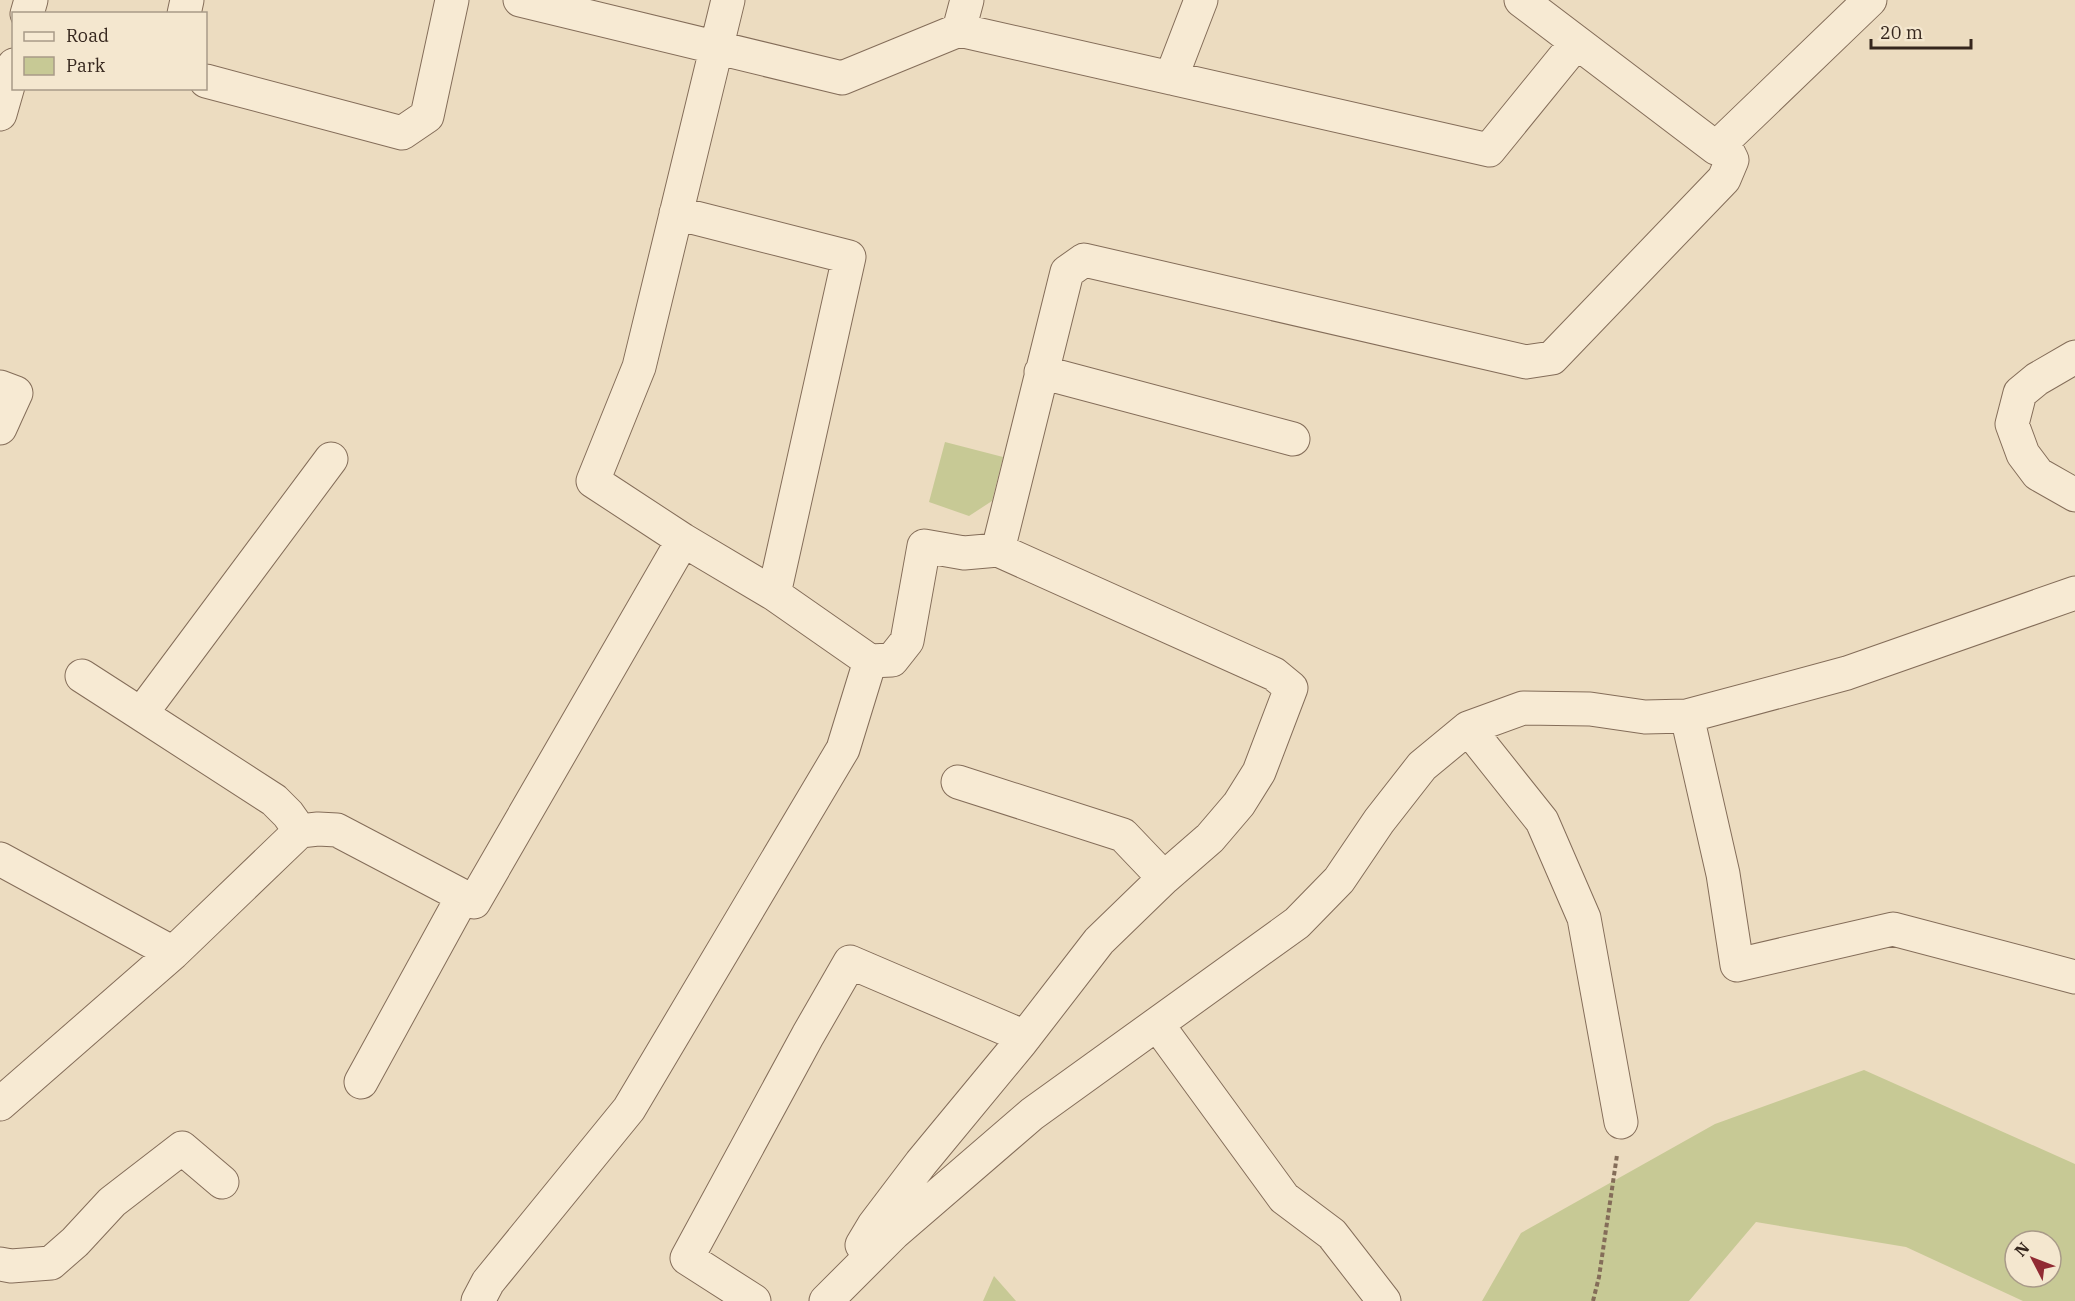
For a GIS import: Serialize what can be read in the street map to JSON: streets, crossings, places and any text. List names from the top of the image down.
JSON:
{
  "legend": ["Road", "Park"],
  "scale_bar": "20 m",
  "north": "top left"
}
